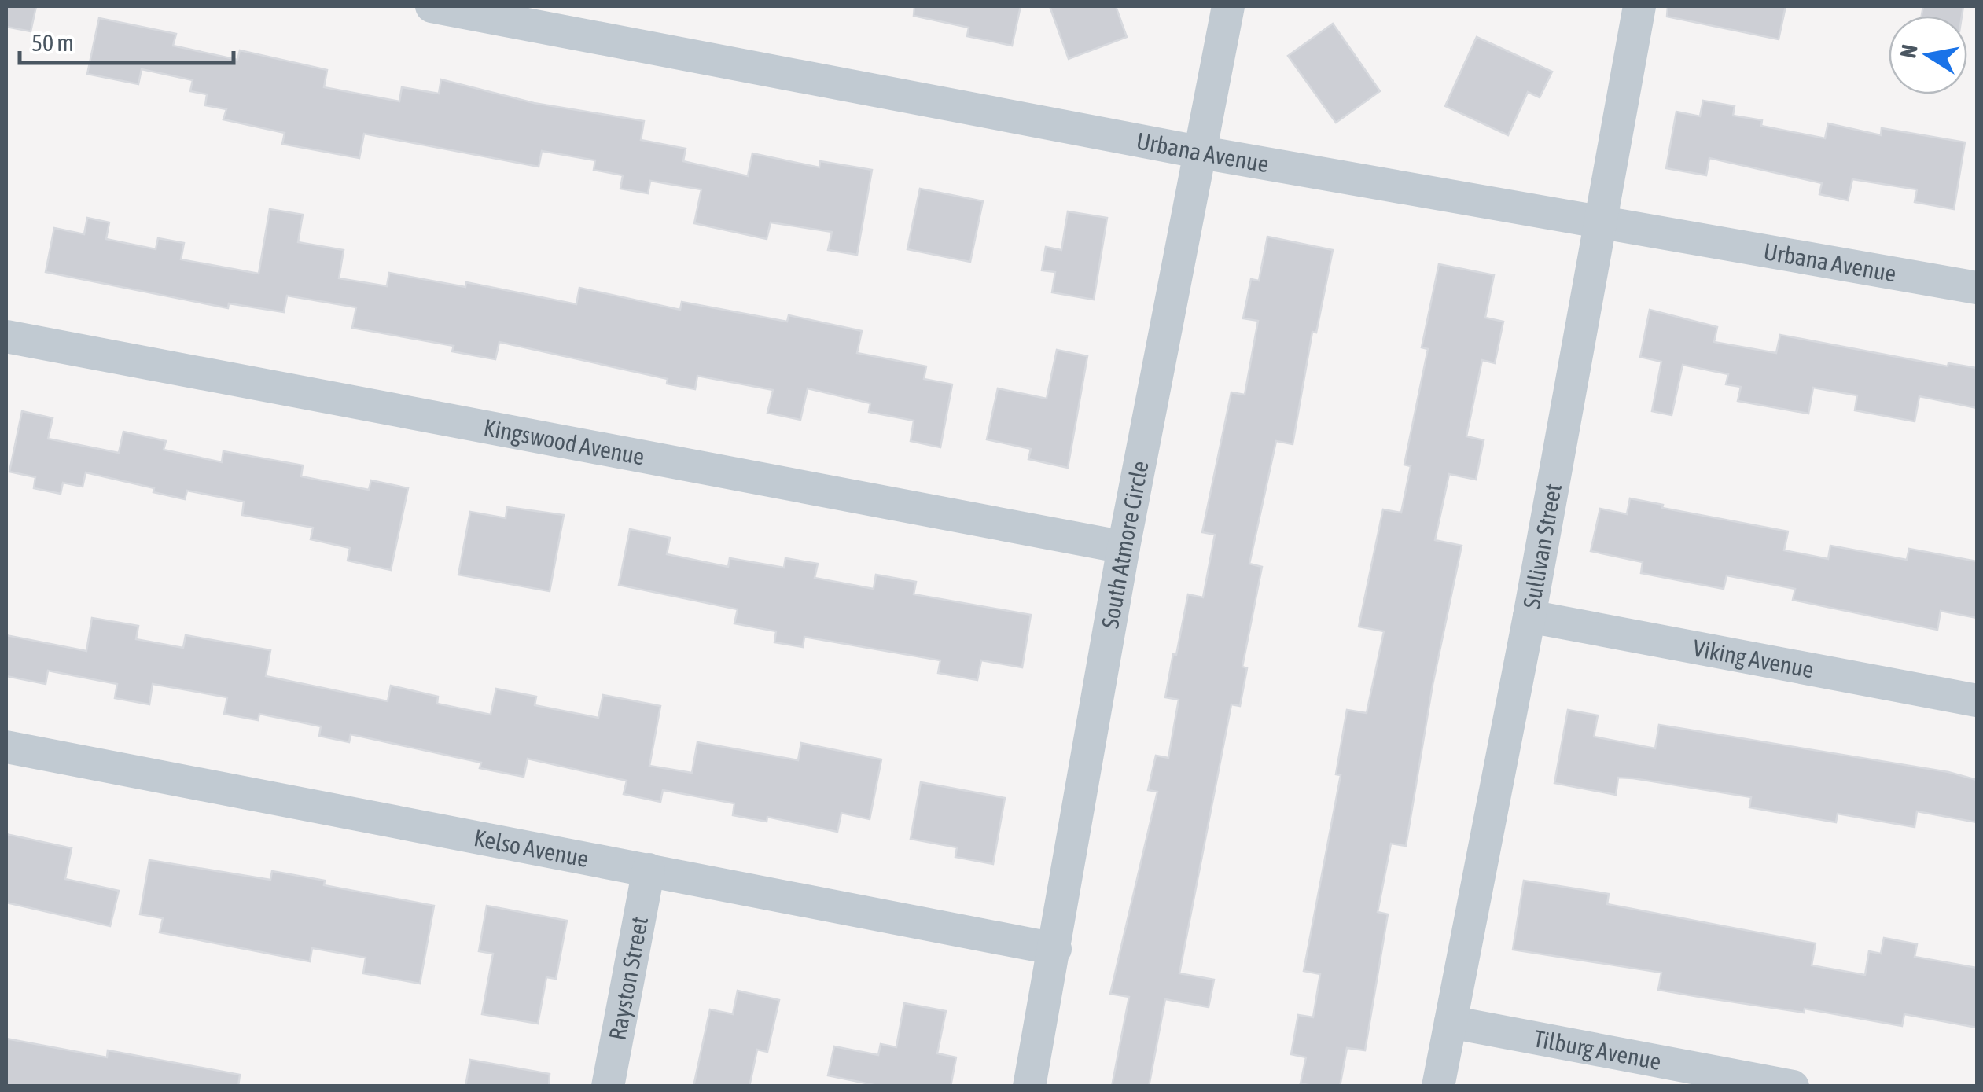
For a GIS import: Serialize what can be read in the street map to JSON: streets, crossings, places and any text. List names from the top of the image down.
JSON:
{
  "streets": {
    "street": [
      "Urbana Avenue",
      "Kingswood Avenue",
      "South Atmore Circle",
      "Sullivan Street",
      "Viking Avenue",
      "Kelso Avenue",
      "Rayston Street",
      "Tilburg Avenue"
    ]
  },
  "crossings": [
    ["Urbana Avenue", "South Atmore Circle"],
    ["Urbana Avenue", "Sullivan Street"],
    ["Kingswood Avenue", "South Atmore Circle"],
    ["South Atmore Circle", "Kelso Avenue"],
    ["Sullivan Street", "Viking Avenue"],
    ["Sullivan Street", "Tilburg Avenue"],
    ["Kelso Avenue", "Rayston Street"]
  ],
  "scale_bar": "50 m",
  "north": "left"
}
